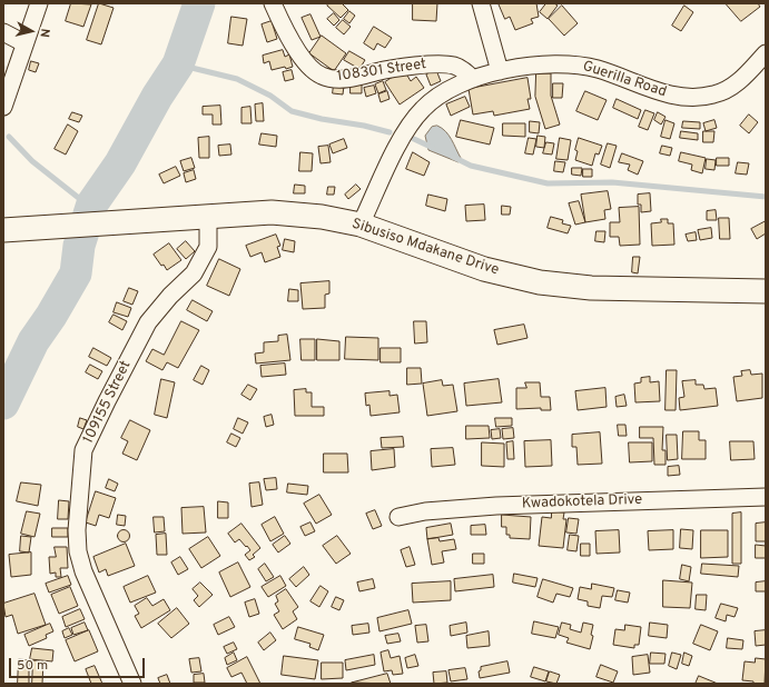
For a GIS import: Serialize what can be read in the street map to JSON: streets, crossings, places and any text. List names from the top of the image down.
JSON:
{
  "streets": {
    "street": [
      "108301 Street",
      "Guerilla Road",
      "Sibusiso Mdakane Drive",
      "109155 Street",
      "Kwadokotela Drive"
    ]
  },
  "crossings": [
    ["108301 Street", "Guerilla Road"],
    ["Guerilla Road", "Sibusiso Mdakane Drive"],
    ["Sibusiso Mdakane Drive", "109155 Street"]
  ],
  "scale_bar": "50 m",
  "north": "right"
}
